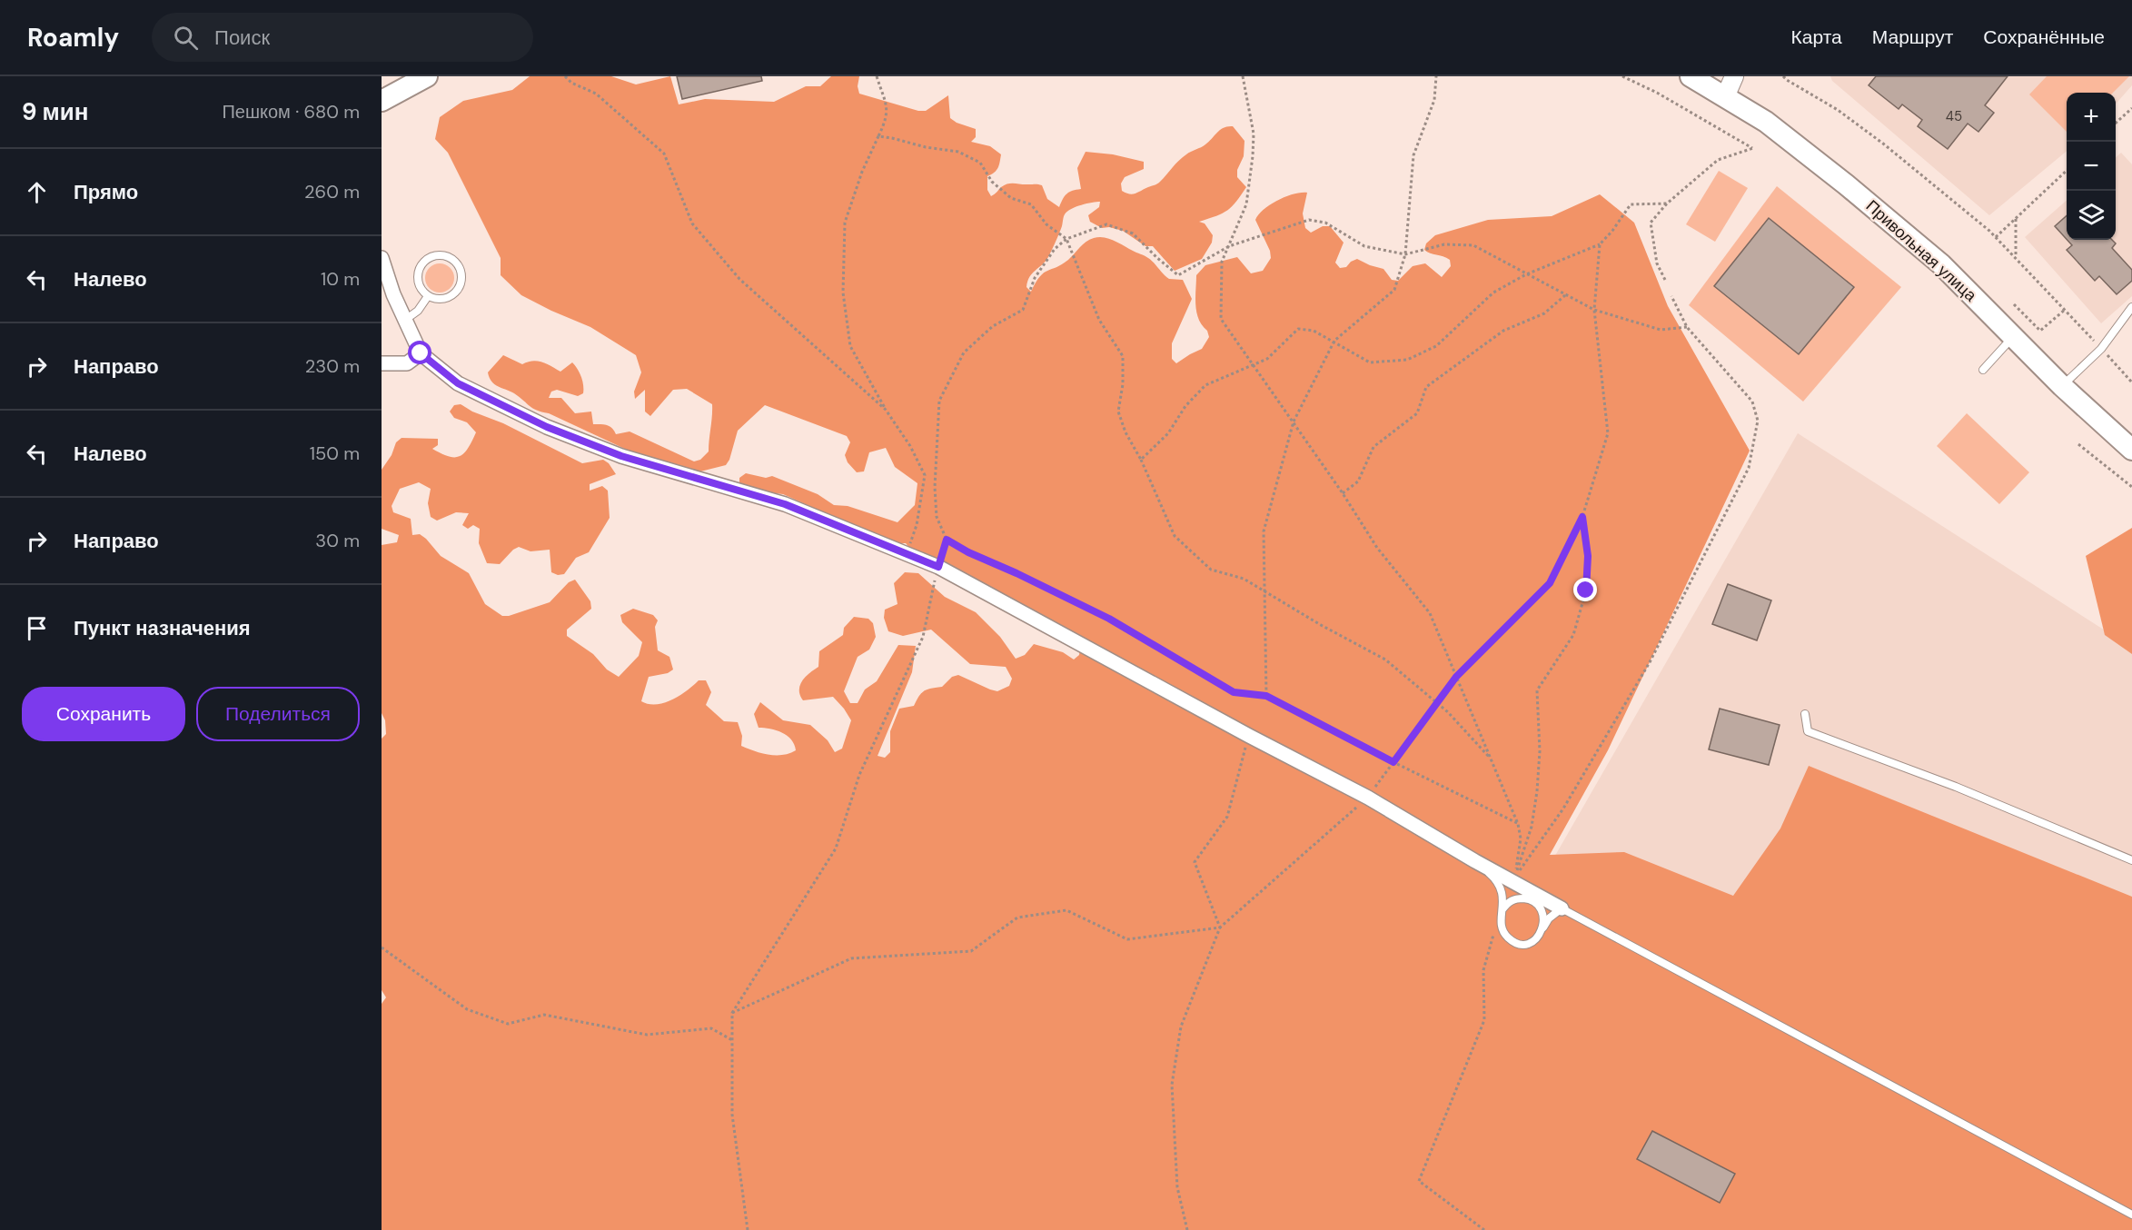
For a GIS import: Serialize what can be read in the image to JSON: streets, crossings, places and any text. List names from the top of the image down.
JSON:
{
  "streets": {
    "main road": ["Привольная улица"]
  },
  "house_numbers": ["45"],
  "page": {
    "header": "Roamly",
    "search": "Поиск",
    "nav": ["Карта", "Маршрут", "Сохранённые"],
    "heading": ["9 мин", "Пешком · 680 m"],
    "map_buttons": ["+", "−"],
    "list": [
      ["Прямо", "260 m"],
      ["Налево", "10 m"],
      ["Направо", "230 m"],
      ["Налево", "150 m"],
      ["Направо", "30 m"],
      "Пункт назначения"
    ],
    "buttons": ["Сохранить", "Поделиться"]
  }
}
